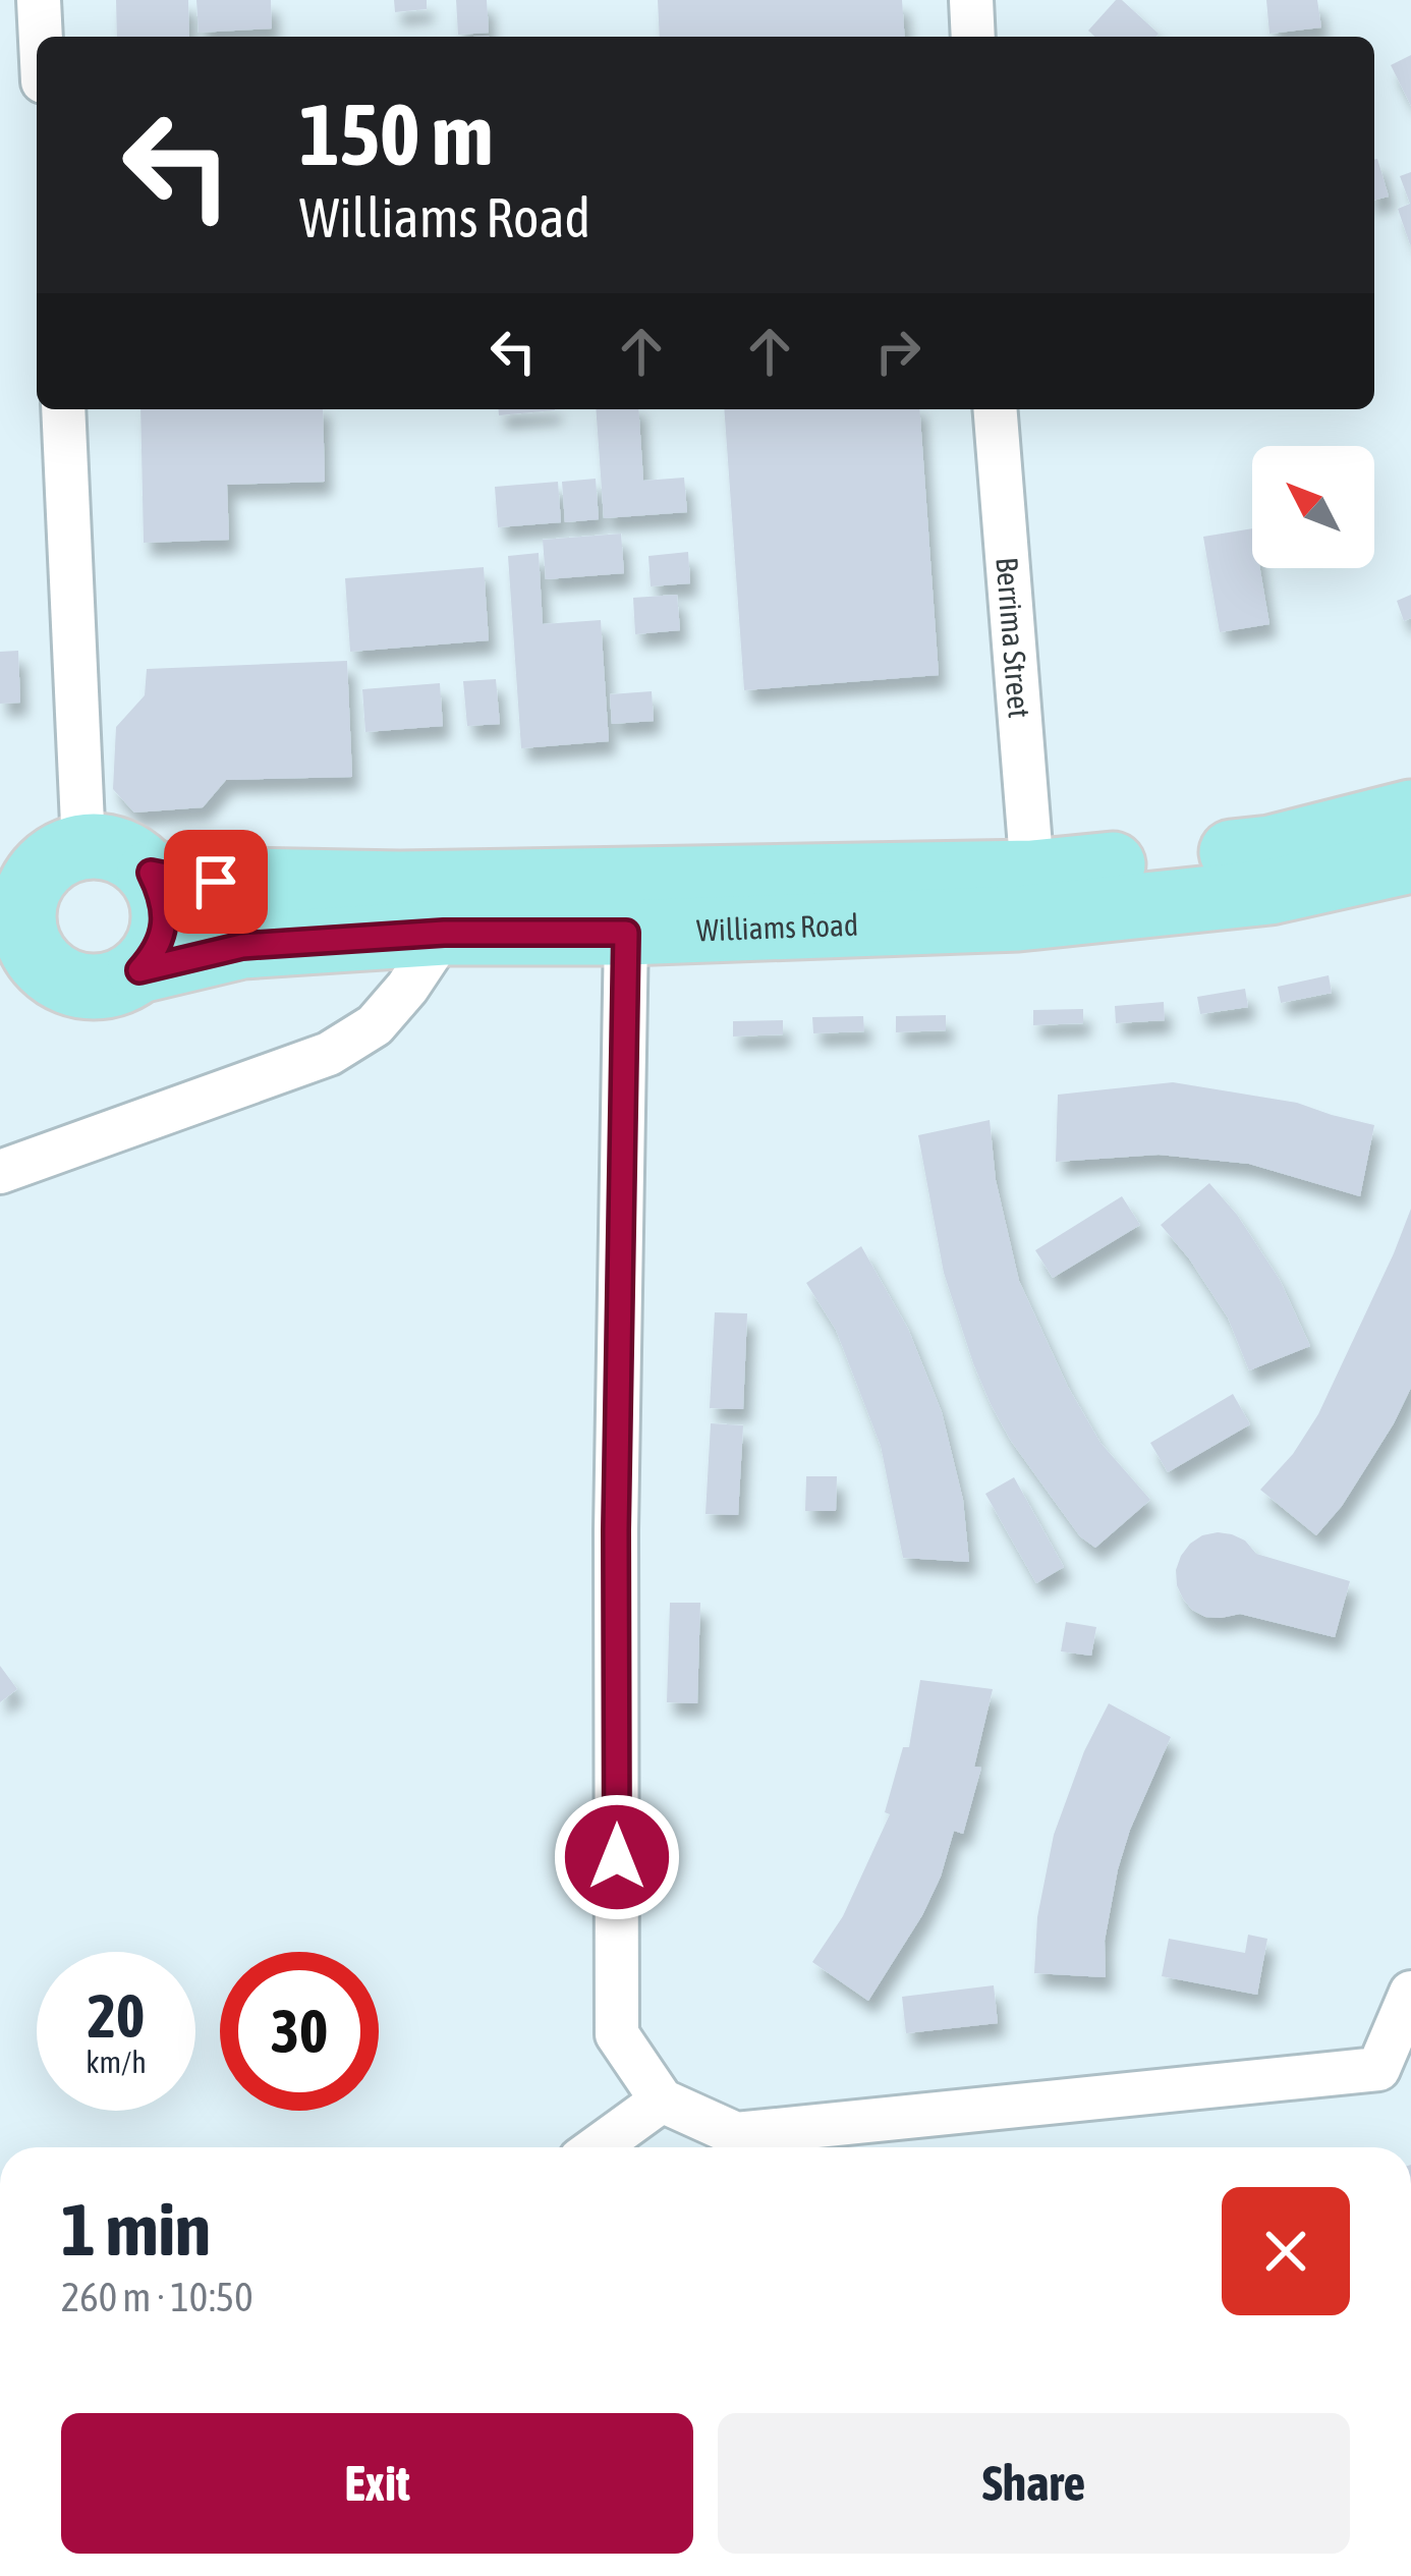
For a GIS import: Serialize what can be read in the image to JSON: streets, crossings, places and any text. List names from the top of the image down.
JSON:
{
  "streets": {
    "main road": ["Williams Road"],
    "street": ["Berrima Street"]
  },
  "crossings": [
    ["Berrima Street", "Williams Road"]
  ],
  "north": "top left",
  "page": {
    "turn": ["150 m", "Williams Road"],
    "speed": "20 km/h",
    "limit": "30",
    "heading": ["1 min", "260 m · 10:50"],
    "buttons": ["Exit", "Share"]
  }
}
